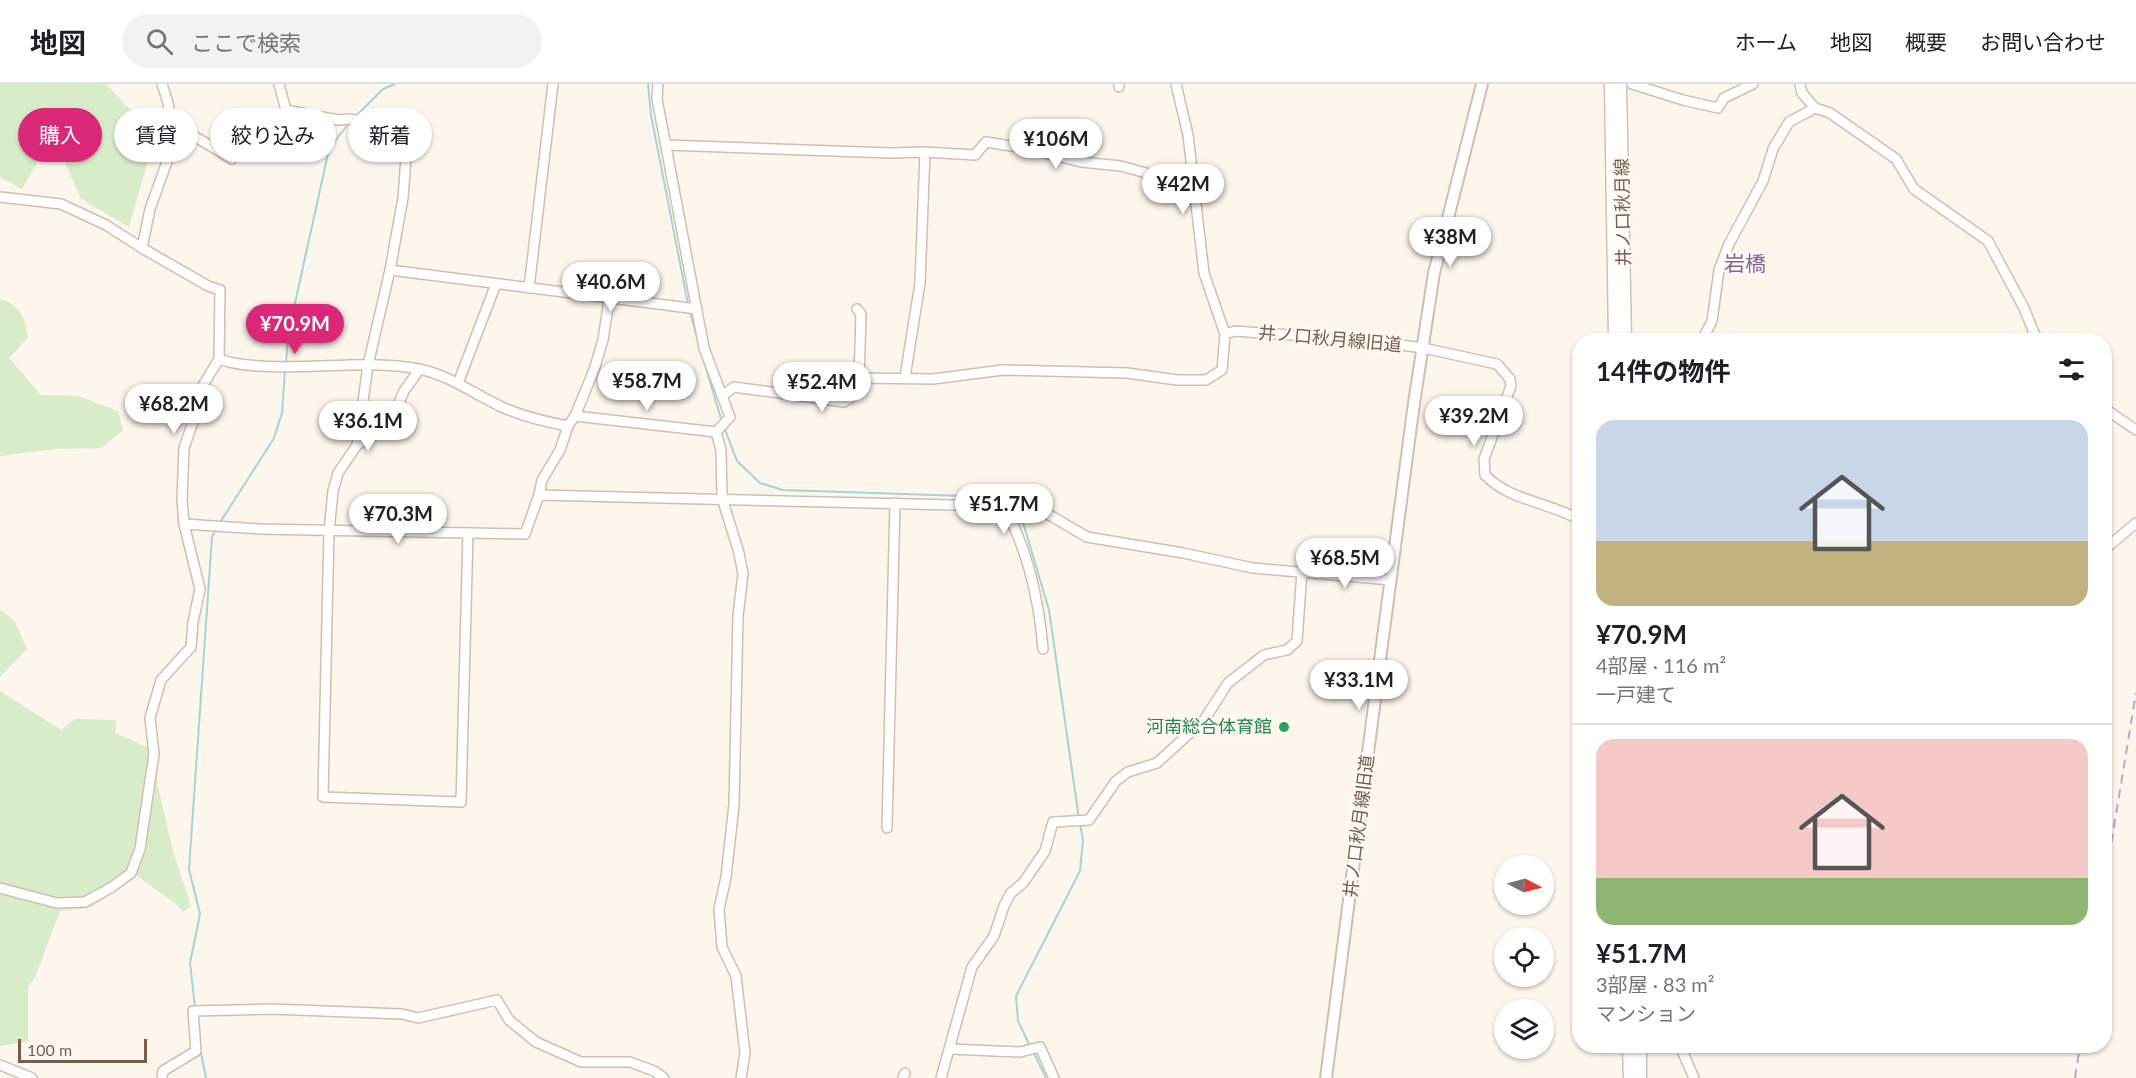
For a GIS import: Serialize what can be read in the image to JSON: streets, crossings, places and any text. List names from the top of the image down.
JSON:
{
  "streets": {
    "main road": ["井ノ口秋月線"],
    "street": ["井ノ口秋月線旧道"]
  },
  "districts": ["岩橋"],
  "places": ["河南総合体育館"],
  "scale_bar": "100 m",
  "north": "right",
  "page": {
    "header": "地図",
    "search": "ここで検索",
    "nav": [
      "ホーム",
      "地図",
      "概要",
      "お問い合わせ"
    ],
    "chip": [
      "購入",
      "賃貸",
      "絞り込み",
      "新着"
    ],
    "price": [
      "¥106M",
      "¥42M",
      "¥38M",
      "¥40.6M",
      "¥70.9M",
      "¥58.7M",
      "¥52.4M",
      "¥68.2M",
      "¥39.2M",
      "¥36.1M",
      "¥51.7M",
      "¥70.3M",
      "¥68.5M",
      "¥33.1M"
    ],
    "heading": "14件の物件",
    "list": [
      {
        "name": "¥70.9M",
        "note": "4部屋 · 116 m² · 一戸建て"
      },
      {
        "name": "¥51.7M",
        "note": "3部屋 · 83 m² · マンション"
      }
    ],
    "scale": "100 m"
  }
}
